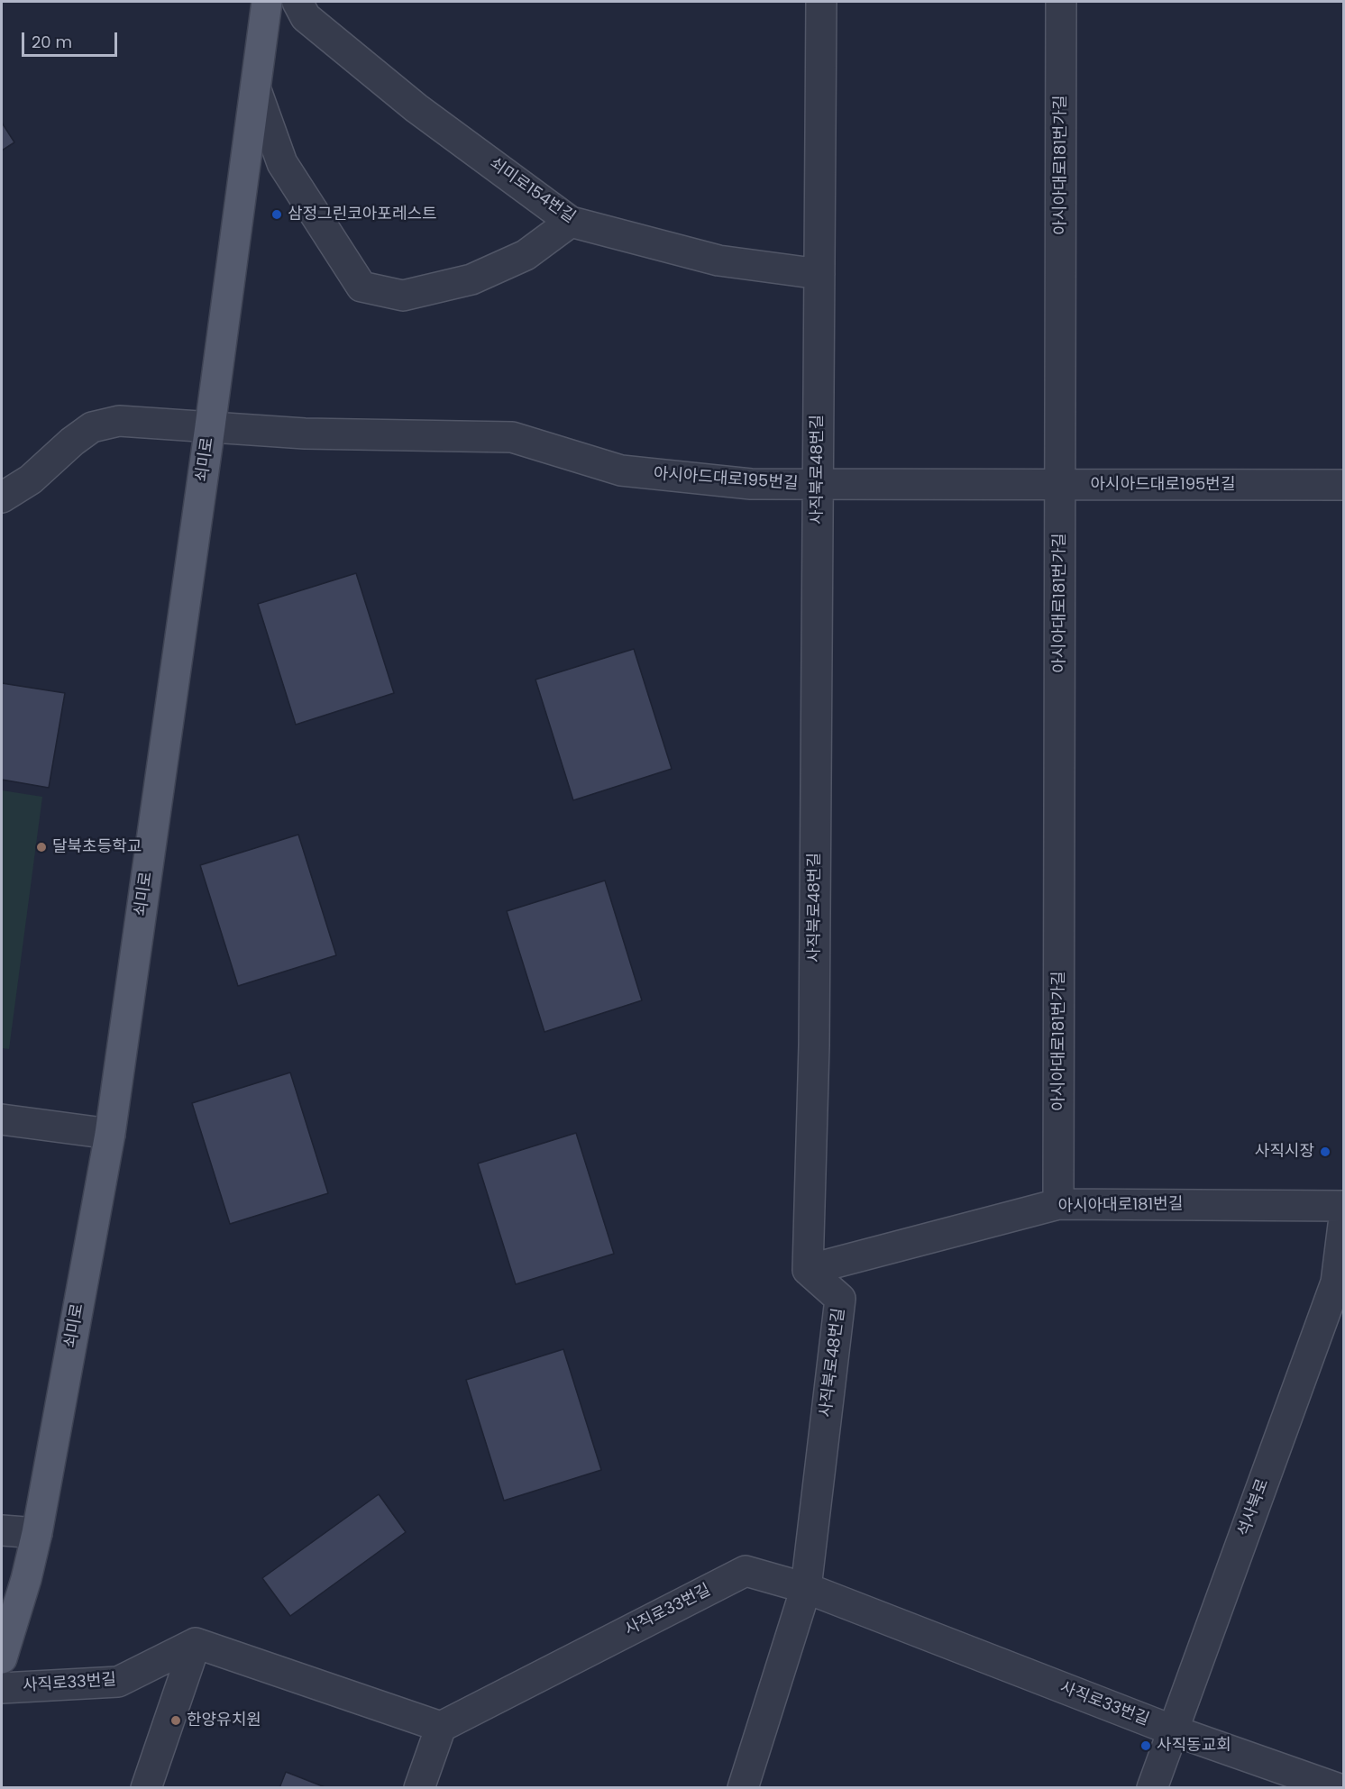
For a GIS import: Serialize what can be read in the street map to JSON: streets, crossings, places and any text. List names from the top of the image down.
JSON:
{
  "streets": {
    "main road": ["쇠미로"],
    "street": [
      "아시아대로181번가길",
      "쇠미로154번길",
      "사직북로48번길",
      "아시아드대로195번길",
      "아시아대로181번길",
      "석사북로",
      "사직로33번길"
    ]
  },
  "crossings": [
    ["아시아대로181번가길", "아시아드대로195번길"],
    ["아시아대로181번가길", "아시아대로181번길"],
    ["쇠미로154번길", "쇠미로"],
    ["쇠미로154번길", "사직북로48번길"],
    ["쇠미로", "아시아드대로195번길"],
    ["사직북로48번길", "아시아드대로195번길"],
    ["사직북로48번길", "아시아대로181번길"],
    ["사직북로48번길", "사직로33번길"],
    ["석사북로", "사직로33번길"]
  ],
  "places": [
    "삼정그린코아포레스트",
    "달북초등학교",
    "사직시장",
    "한양유치원",
    "사직동교회"
  ],
  "scale_bar": "20 m"
}
